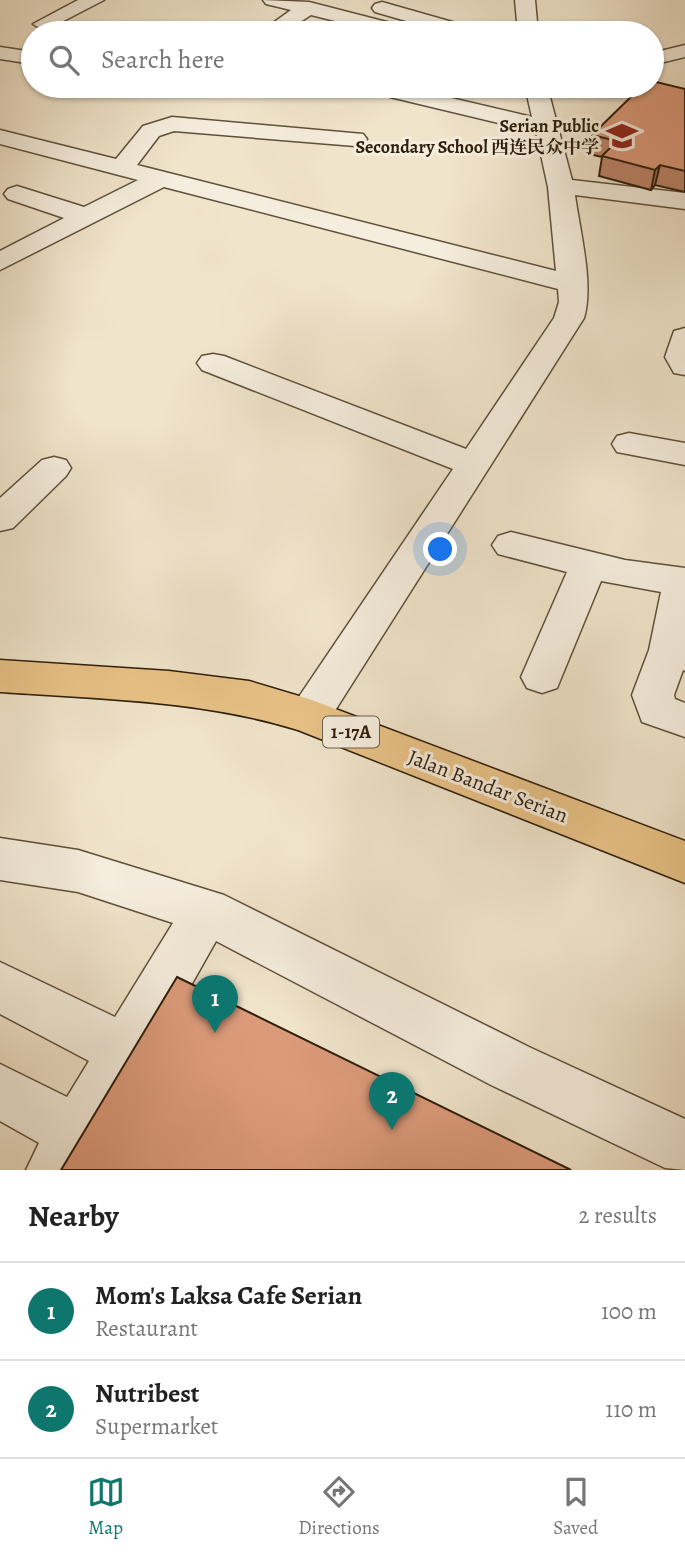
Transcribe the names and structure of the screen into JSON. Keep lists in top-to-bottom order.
{
  "streets": {
    "main road": ["1-17A", "Jalan Bandar Serian"]
  },
  "places": {
    "school or university": ["Serian Public Secondary School 西连民众中学"]
  },
  "page": {
    "search": "Search here",
    "pins": ["1", "2"],
    "heading": ["Nearby", "2 results"],
    "list": [
      {
        "mark": "1",
        "name": "Mom's Laksa Cafe Serian",
        "note": "Restaurant",
        "value": "100 m"
      },
      {
        "mark": "2",
        "name": "Nutribest",
        "note": "Supermarket",
        "value": "110 m"
      }
    ],
    "nav": ["Map", "Directions", "Saved"]
  }
}
